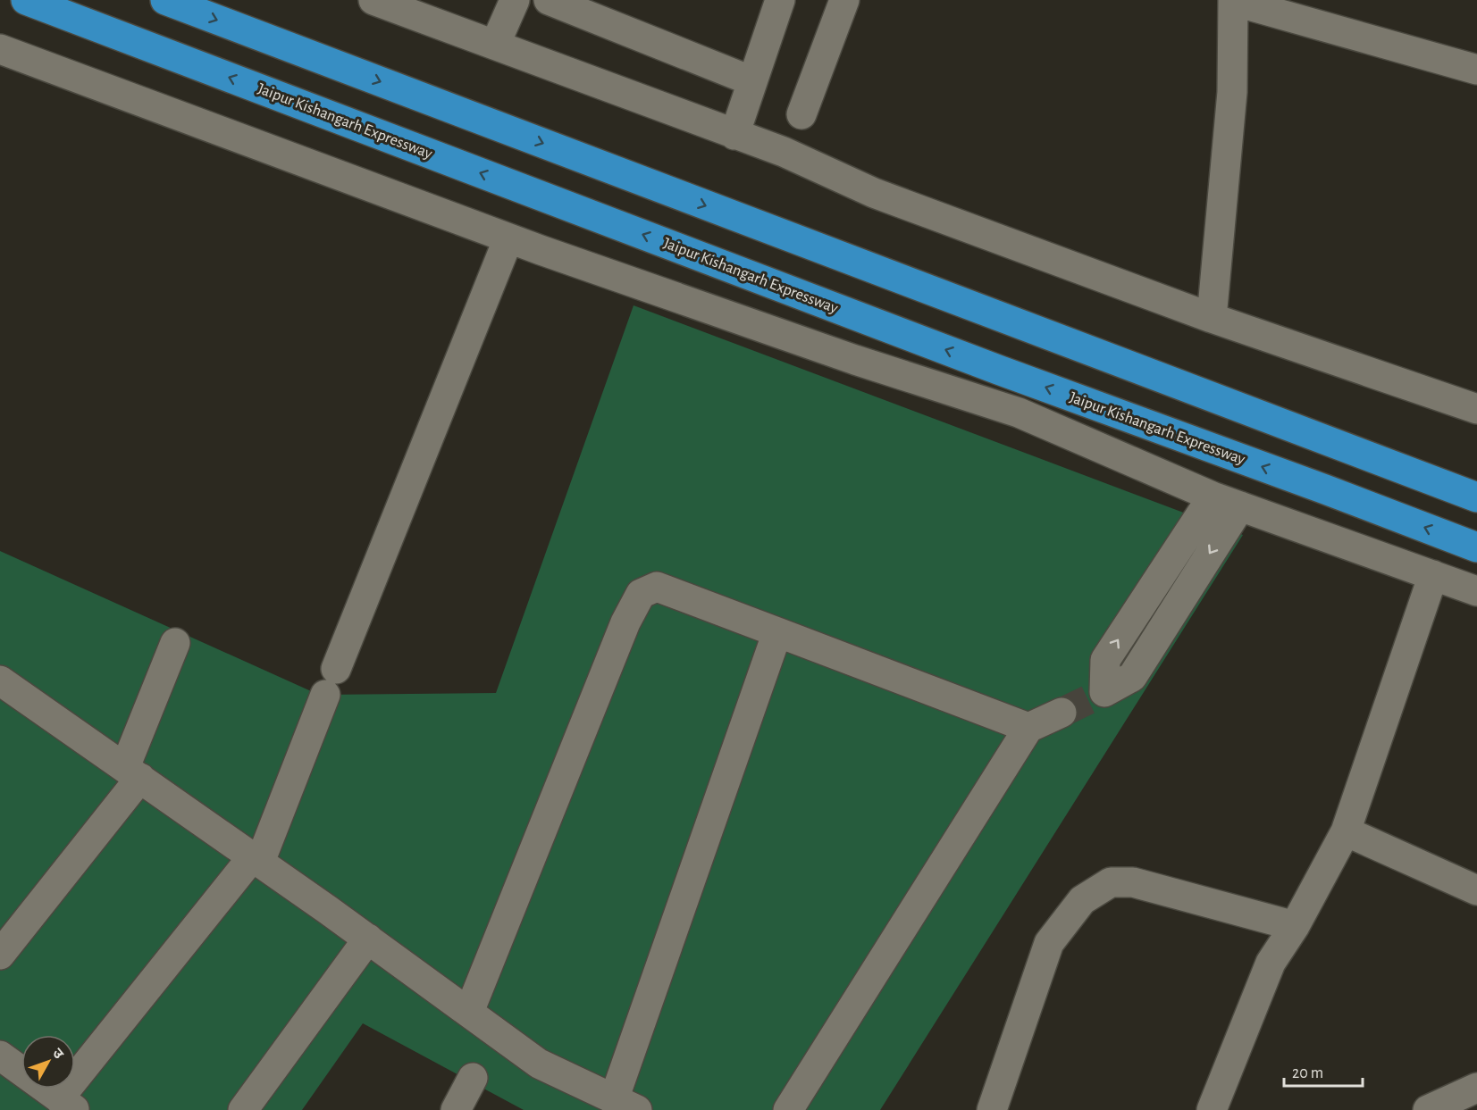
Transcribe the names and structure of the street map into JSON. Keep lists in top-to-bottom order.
{
  "streets": {
    "highway": ["Jaipur Kishangarh Expressway"]
  },
  "scale_bar": "20 m",
  "north": "top right"
}
